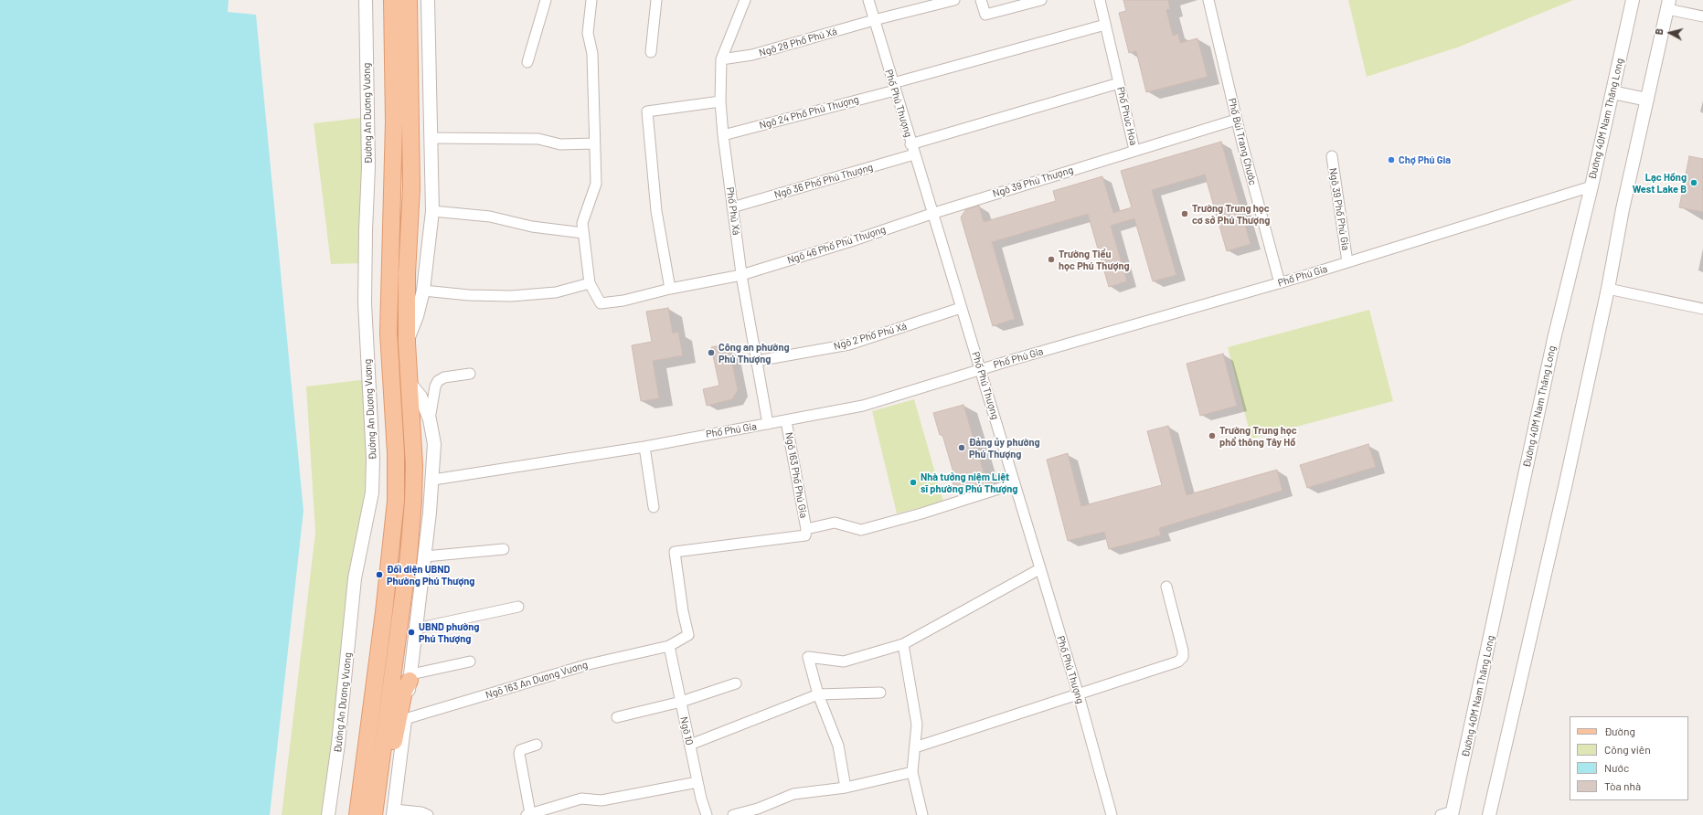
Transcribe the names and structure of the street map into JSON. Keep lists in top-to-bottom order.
{
  "streets": {
    "street": [
      "Ngõ 28 Phố Phú Xá",
      "Phố Phú Thượng",
      "Ngõ 24 Phố Phú Thượng",
      "Đường An Dương Vương",
      "Phố Phúc Hoa",
      "Đường 40M Nam Thăng Long",
      "Phố Bùi Trang Chước",
      "Ngõ 36 Phố Phú Thượng",
      "Ngõ 39 Phú Thượng",
      "Ngõ 39 Phố Phú Gia",
      "Phố Phú Xá",
      "Ngõ 46 Phố Phú Thượng",
      "Phố Phú Gia",
      "Ngõ 2 Phố Phú Xá",
      "Ngõ 163 Phố Phú Gia",
      "Ngõ 163 An Dương Vương",
      "Ngõ 10"
    ]
  },
  "crossings": [
    ["Ngõ 28 Phố Phú Xá", "Phố Phú Thượng"],
    ["Ngõ 28 Phố Phú Xá", "Phố Phú Xá"],
    ["Phố Phú Thượng", "Ngõ 24 Phố Phú Thượng"],
    ["Phố Phú Thượng", "Ngõ 36 Phố Phú Thượng"],
    ["Phố Phú Thượng", "Ngõ 39 Phú Thượng"],
    ["Phố Phú Thượng", "Ngõ 46 Phố Phú Thượng"],
    ["Phố Phú Thượng", "Phố Phú Gia"],
    ["Phố Phú Thượng", "Ngõ 2 Phố Phú Xá"],
    ["Ngõ 24 Phố Phú Thượng", "Phố Phúc Hoa"],
    ["Ngõ 24 Phố Phú Thượng", "Phố Phú Xá"],
    ["Phố Phúc Hoa", "Phố Bùi Trang Chước"],
    ["Phố Phúc Hoa", "Ngõ 39 Phú Thượng"],
    ["Đường 40M Nam Thăng Long", "Phố Phú Gia"],
    ["Phố Bùi Trang Chước", "Phố Phú Gia"],
    ["Ngõ 36 Phố Phú Thượng", "Phố Phú Xá"],
    ["Ngõ 39 Phú Thượng", "Ngõ 46 Phố Phú Thượng"],
    ["Ngõ 39 Phố Phú Gia", "Phố Phú Gia"],
    ["Phố Phú Xá", "Ngõ 46 Phố Phú Thượng"],
    ["Phố Phú Xá", "Phố Phú Gia"],
    ["Phố Phú Xá", "Ngõ 2 Phố Phú Xá"],
    ["Phố Phú Gia", "Ngõ 163 Phố Phú Gia"],
    ["Ngõ 163 Phố Phú Gia", "Ngõ 163 An Dương Vương"],
    ["Ngõ 163 An Dương Vương", "Ngõ 10"]
  ],
  "places": [
    "Chợ Phú Gia",
    "Lạc Hồng West Lake B",
    "Trường Trung học cơ sở Phú Thượng",
    "Trường Tiểu học Phú Thượng",
    "Công an phường Phú Thượng",
    "Trường Trung học phổ thông Tây Hồ",
    "Đảng ủy phường Phú Thượng",
    "Nhà tưởng niệm Liệt sĩ phường Phú Thượng",
    "Đối diện UBND Phường Phú Thượng",
    "UBND phường Phú Thượng"
  ],
  "legend": [
    "Đường",
    "Công viên",
    "Nước",
    "Tòa nhà"
  ],
  "north": "left"
}
